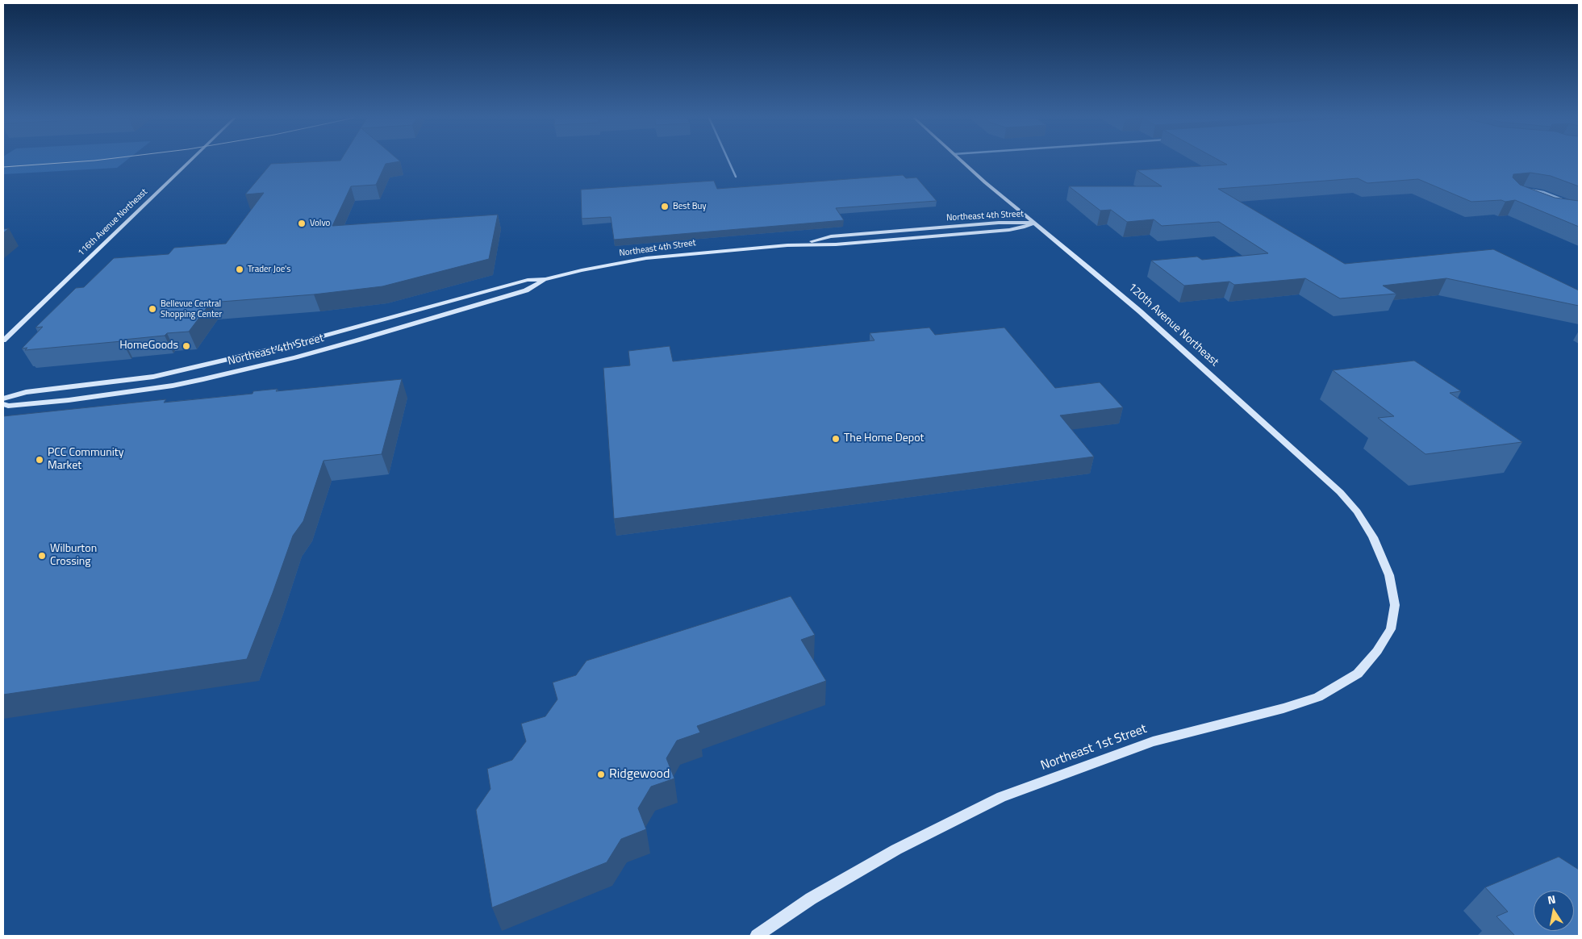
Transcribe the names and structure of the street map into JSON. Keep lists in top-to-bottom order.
{
  "streets": {
    "main road": [
      "Northeast 4th Street",
      "116th Avenue Northeast",
      "120th Avenue Northeast",
      "Northeast 1st Street"
    ]
  },
  "crossings": [
    ["Northeast 4th Street", "120th Avenue Northeast"],
    ["120th Avenue Northeast", "Northeast 1st Street"]
  ],
  "places": [
    "Best Buy",
    "Volvo",
    "Trader Joe's",
    "Bellevue Central Shopping Center",
    "HomeGoods",
    "The Home Depot",
    "PCC Community Market",
    "Wilburton Crossing",
    "Ridgewood"
  ],
  "north": "top"
}
